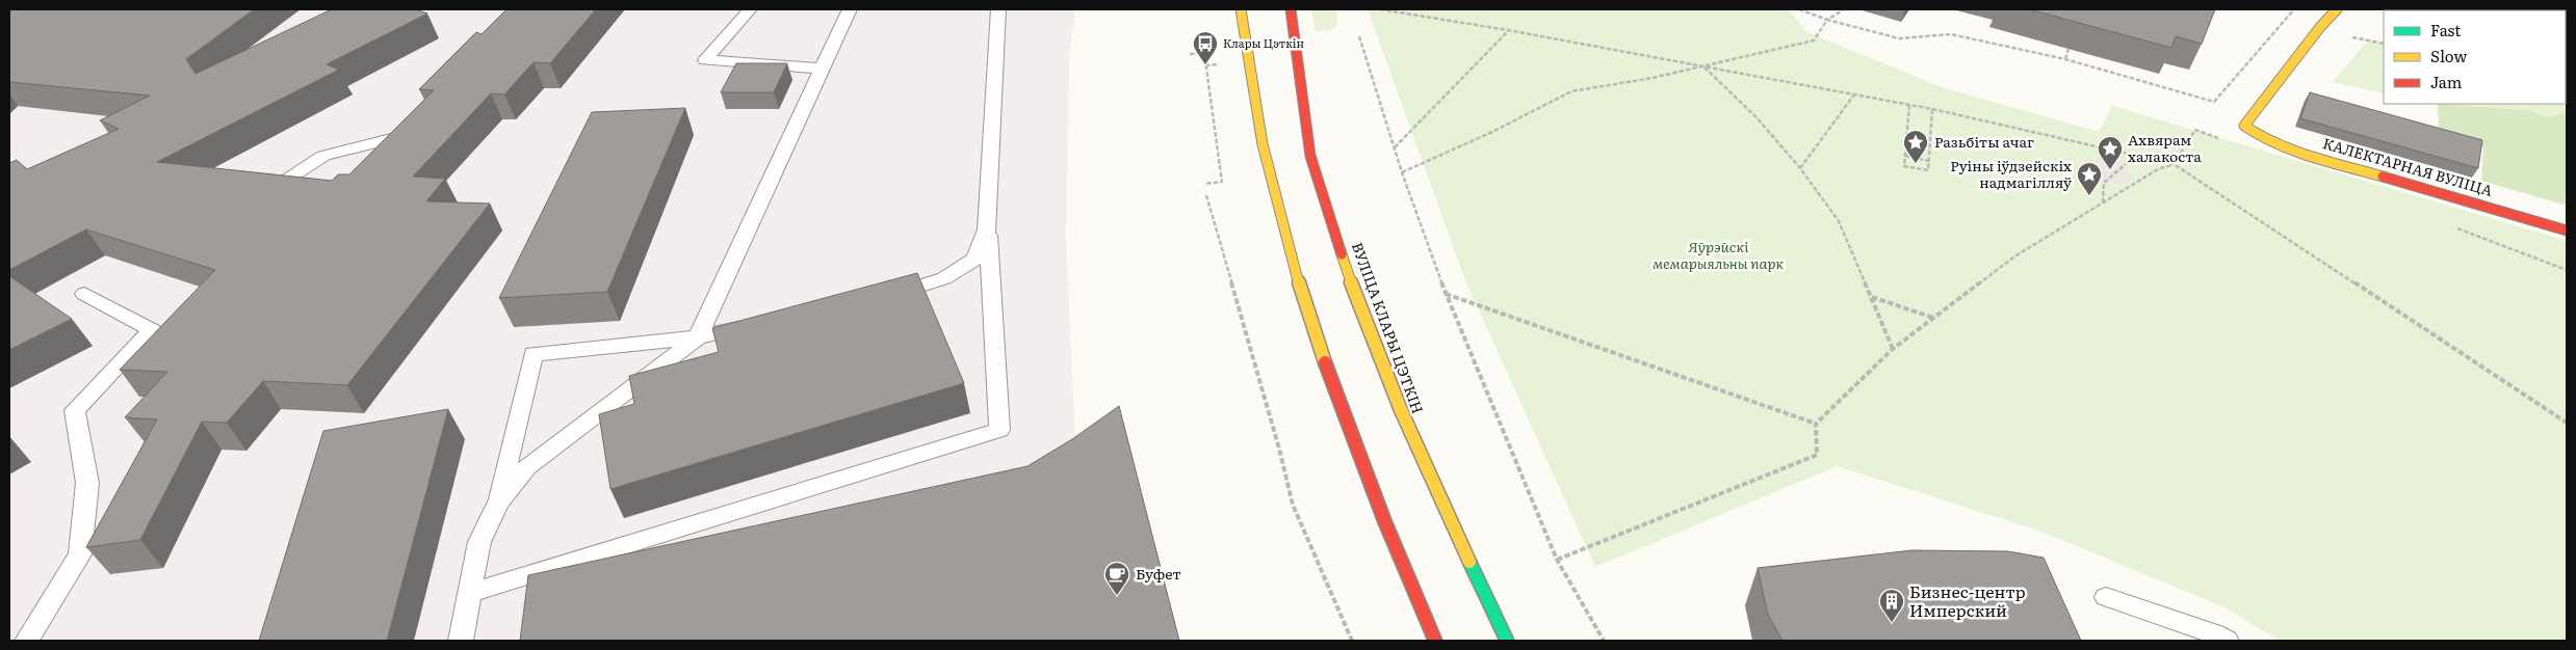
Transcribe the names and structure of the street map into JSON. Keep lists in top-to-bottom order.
{
  "streets": {
    "main road": ["КАЛЕКТАРНАЯ ВУЛІЦА", "ВУЛІЦА КЛАРЫ ЦЭТКІН"]
  },
  "parks": ["Яўрэйскі мемарыяльны парк"],
  "places": {
    "bus stop": ["Клары Цэткін"],
    "place": ["Разьбіты ачаг", "Ахвярам халакоста", "Руіны іўдзейскіх надмагілляў"],
    "cafe": ["Буфет"],
    "building": ["Бизнес-центр Имперский"]
  },
  "legend": ["Fast", "Slow", "Jam"]
}
